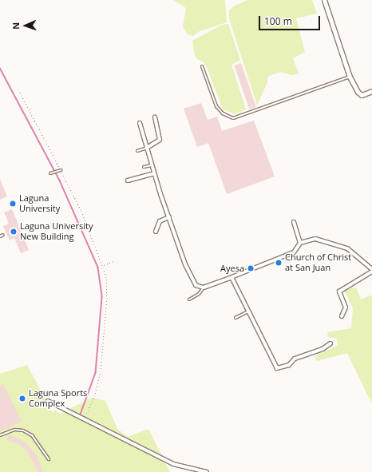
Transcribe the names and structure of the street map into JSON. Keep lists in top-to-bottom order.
{
  "places": [
    "Laguna University",
    "Laguna University New Building",
    "Church of Christ at San Juan",
    "Ayesa",
    "Laguna Sports Complex"
  ],
  "scale_bar": "100 m",
  "north": "left"
}
